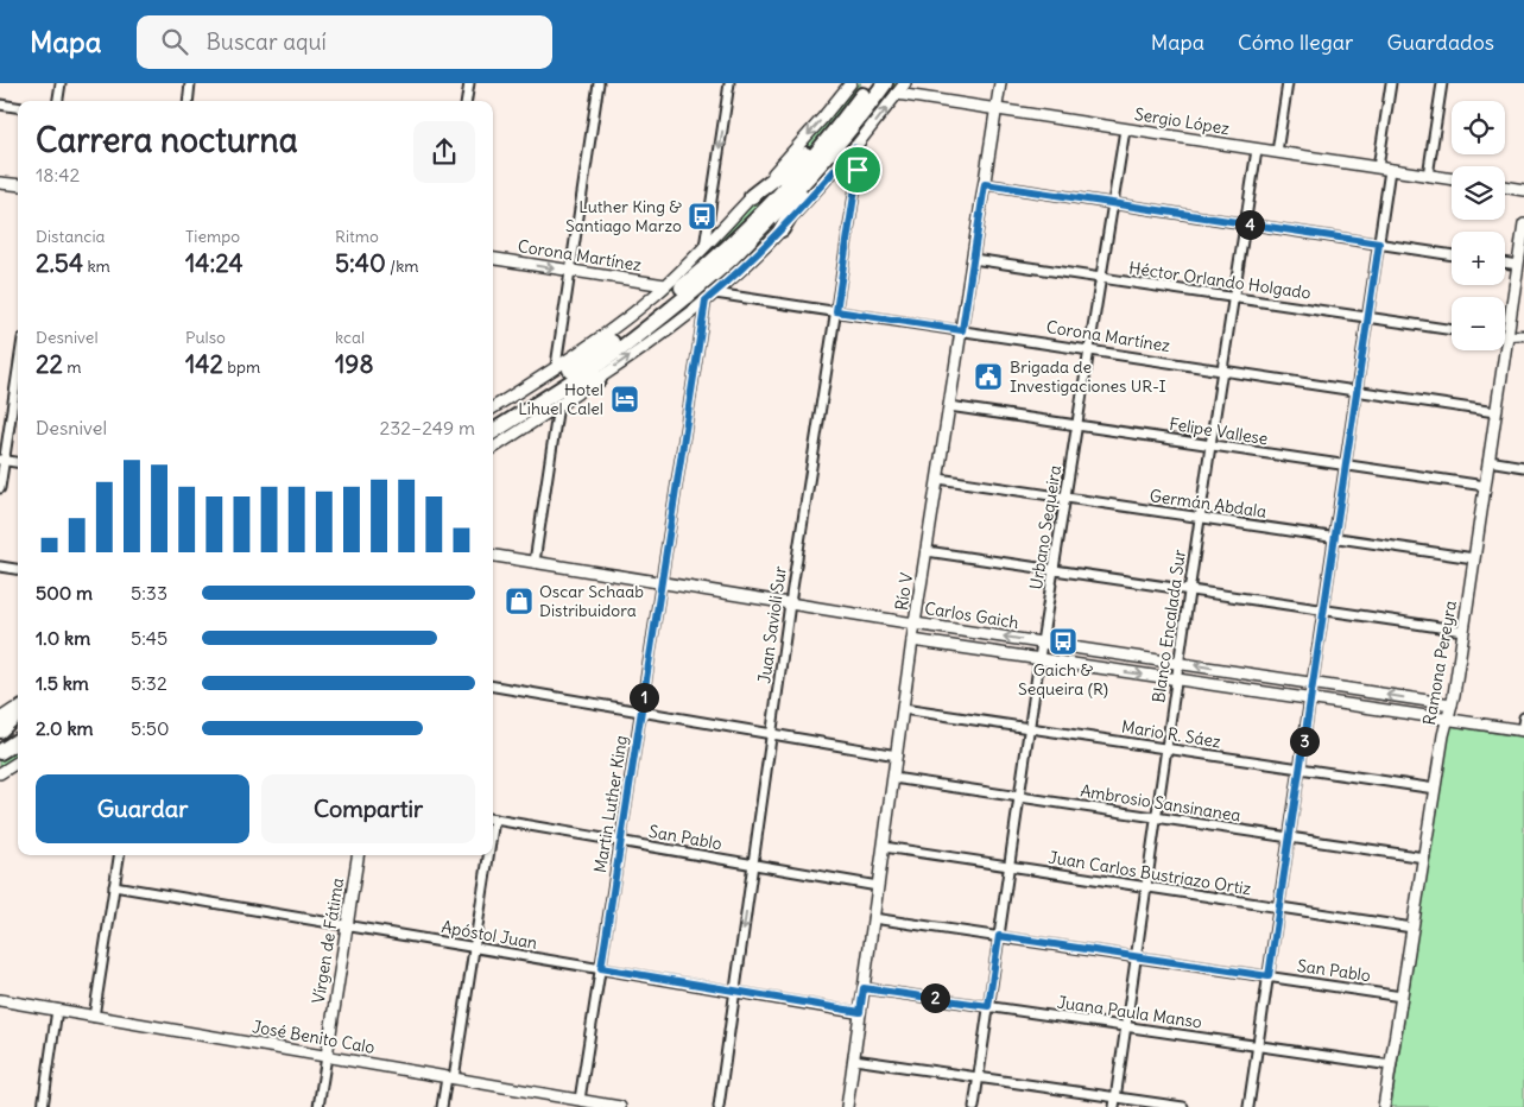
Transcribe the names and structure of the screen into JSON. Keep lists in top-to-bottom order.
{
  "streets": {
    "street": [
      "Sergio López",
      "Corona Martínez",
      "Héctor Orlando Holgado",
      "Felipe Vallese",
      "Germán Abdala",
      "Urbano Sequeira",
      "Río V",
      "Carlos Gaich",
      "Juan Savioli Sur",
      "Blanco Encalada Sur",
      "Ramona Pereyra",
      "Mario R. Sáez",
      "Ambrosio Sansinanea",
      "Martin Luther King",
      "San Pablo",
      "Juan Carlos Bustriazo Ortiz",
      "Apóstol Juan",
      "Vírgen de Fátima",
      "Juana Paula Manso",
      "José Benito Calo"
    ]
  },
  "crossings": [
    ["Sergio López", "Urbano Sequeira"],
    ["Sergio López", "Río V"],
    ["Sergio López", "Blanco Encalada Sur"],
    ["Corona Martínez", "Urbano Sequeira"],
    ["Corona Martínez", "Río V"],
    ["Corona Martínez", "Juan Savioli Sur"],
    ["Corona Martínez", "Blanco Encalada Sur"],
    ["Corona Martínez", "Ramona Pereyra"],
    ["Héctor Orlando Holgado", "Urbano Sequeira"],
    ["Héctor Orlando Holgado", "Río V"],
    ["Héctor Orlando Holgado", "Blanco Encalada Sur"],
    ["Felipe Vallese", "Urbano Sequeira"],
    ["Felipe Vallese", "Río V"],
    ["Felipe Vallese", "Blanco Encalada Sur"],
    ["Felipe Vallese", "Ramona Pereyra"],
    ["Germán Abdala", "Urbano Sequeira"],
    ["Germán Abdala", "Río V"],
    ["Germán Abdala", "Blanco Encalada Sur"],
    ["Germán Abdala", "Ramona Pereyra"],
    ["Urbano Sequeira", "Carlos Gaich"],
    ["Urbano Sequeira", "Mario R. Sáez"],
    ["Urbano Sequeira", "Ambrosio Sansinanea"],
    ["Urbano Sequeira", "San Pablo"],
    ["Urbano Sequeira", "Juan Carlos Bustriazo Ortiz"],
    ["Urbano Sequeira", "Juana Paula Manso"],
    ["Río V", "Carlos Gaich"],
    ["Río V", "Mario R. Sáez"],
    ["Río V", "Ambrosio Sansinanea"],
    ["Río V", "San Pablo"],
    ["Río V", "Juan Carlos Bustriazo Ortiz"],
    ["Río V", "Apóstol Juan"],
    ["Río V", "Juana Paula Manso"],
    ["Carlos Gaich", "Juan Savioli Sur"],
    ["Carlos Gaich", "Blanco Encalada Sur"],
    ["Carlos Gaich", "Ramona Pereyra"],
    ["Carlos Gaich", "Martin Luther King"],
    ["Juan Savioli Sur", "San Pablo"],
    ["Juan Savioli Sur", "Apóstol Juan"],
    ["Blanco Encalada Sur", "Mario R. Sáez"],
    ["Blanco Encalada Sur", "Ambrosio Sansinanea"],
    ["Blanco Encalada Sur", "San Pablo"],
    ["Blanco Encalada Sur", "Juan Carlos Bustriazo Ortiz"],
    ["Blanco Encalada Sur", "Juana Paula Manso"],
    ["Ramona Pereyra", "Mario R. Sáez"],
    ["Ramona Pereyra", "Ambrosio Sansinanea"],
    ["Ramona Pereyra", "San Pablo"],
    ["Ramona Pereyra", "Juan Carlos Bustriazo Ortiz"],
    ["Ramona Pereyra", "Juana Paula Manso"],
    ["Martin Luther King", "San Pablo"],
    ["Martin Luther King", "Apóstol Juan"],
    ["Martin Luther King", "José Benito Calo"],
    ["Apóstol Juan", "Vírgen de Fátima"],
    ["Vírgen de Fátima", "José Benito Calo"]
  ],
  "places": {
    "bus stop": ["Luther King & Santiago Marzo", "Gaich & Sequeira (R)"],
    "public building": ["Brigada de Investigaciones UR-I"],
    "hotel": ["Hotel Lihuel Calel"],
    "shop": ["Oscar Schaab Distribuidora"]
  },
  "page": {
    "header": "Mapa",
    "search": "Buscar aquí",
    "nav": ["Mapa", "Cómo llegar", "Guardados"],
    "map_buttons": ["+", "−"],
    "heading": ["Carrera nocturna", "18:42"],
    "stats": [
      ["Distancia", "2.54 km"],
      ["Tiempo", "14:24"],
      ["Ritmo", "5:40 /km"],
      ["Desnivel", "22 m"],
      ["Pulso", "142 bpm"],
      ["kcal", "198"]
    ],
    "pins": [
      "4",
      "1",
      "3",
      "2"
    ],
    "chart": ["Desnivel", "232–249 m"],
    "list": [
      {
        "name": "500 m",
        "note": "5:33"
      },
      {
        "name": "1.0 km",
        "note": "5:45"
      },
      {
        "name": "1.5 km",
        "note": "5:32"
      },
      {
        "name": "2.0 km",
        "note": "5:50"
      }
    ],
    "buttons": ["Guardar", "Compartir"]
  }
}
